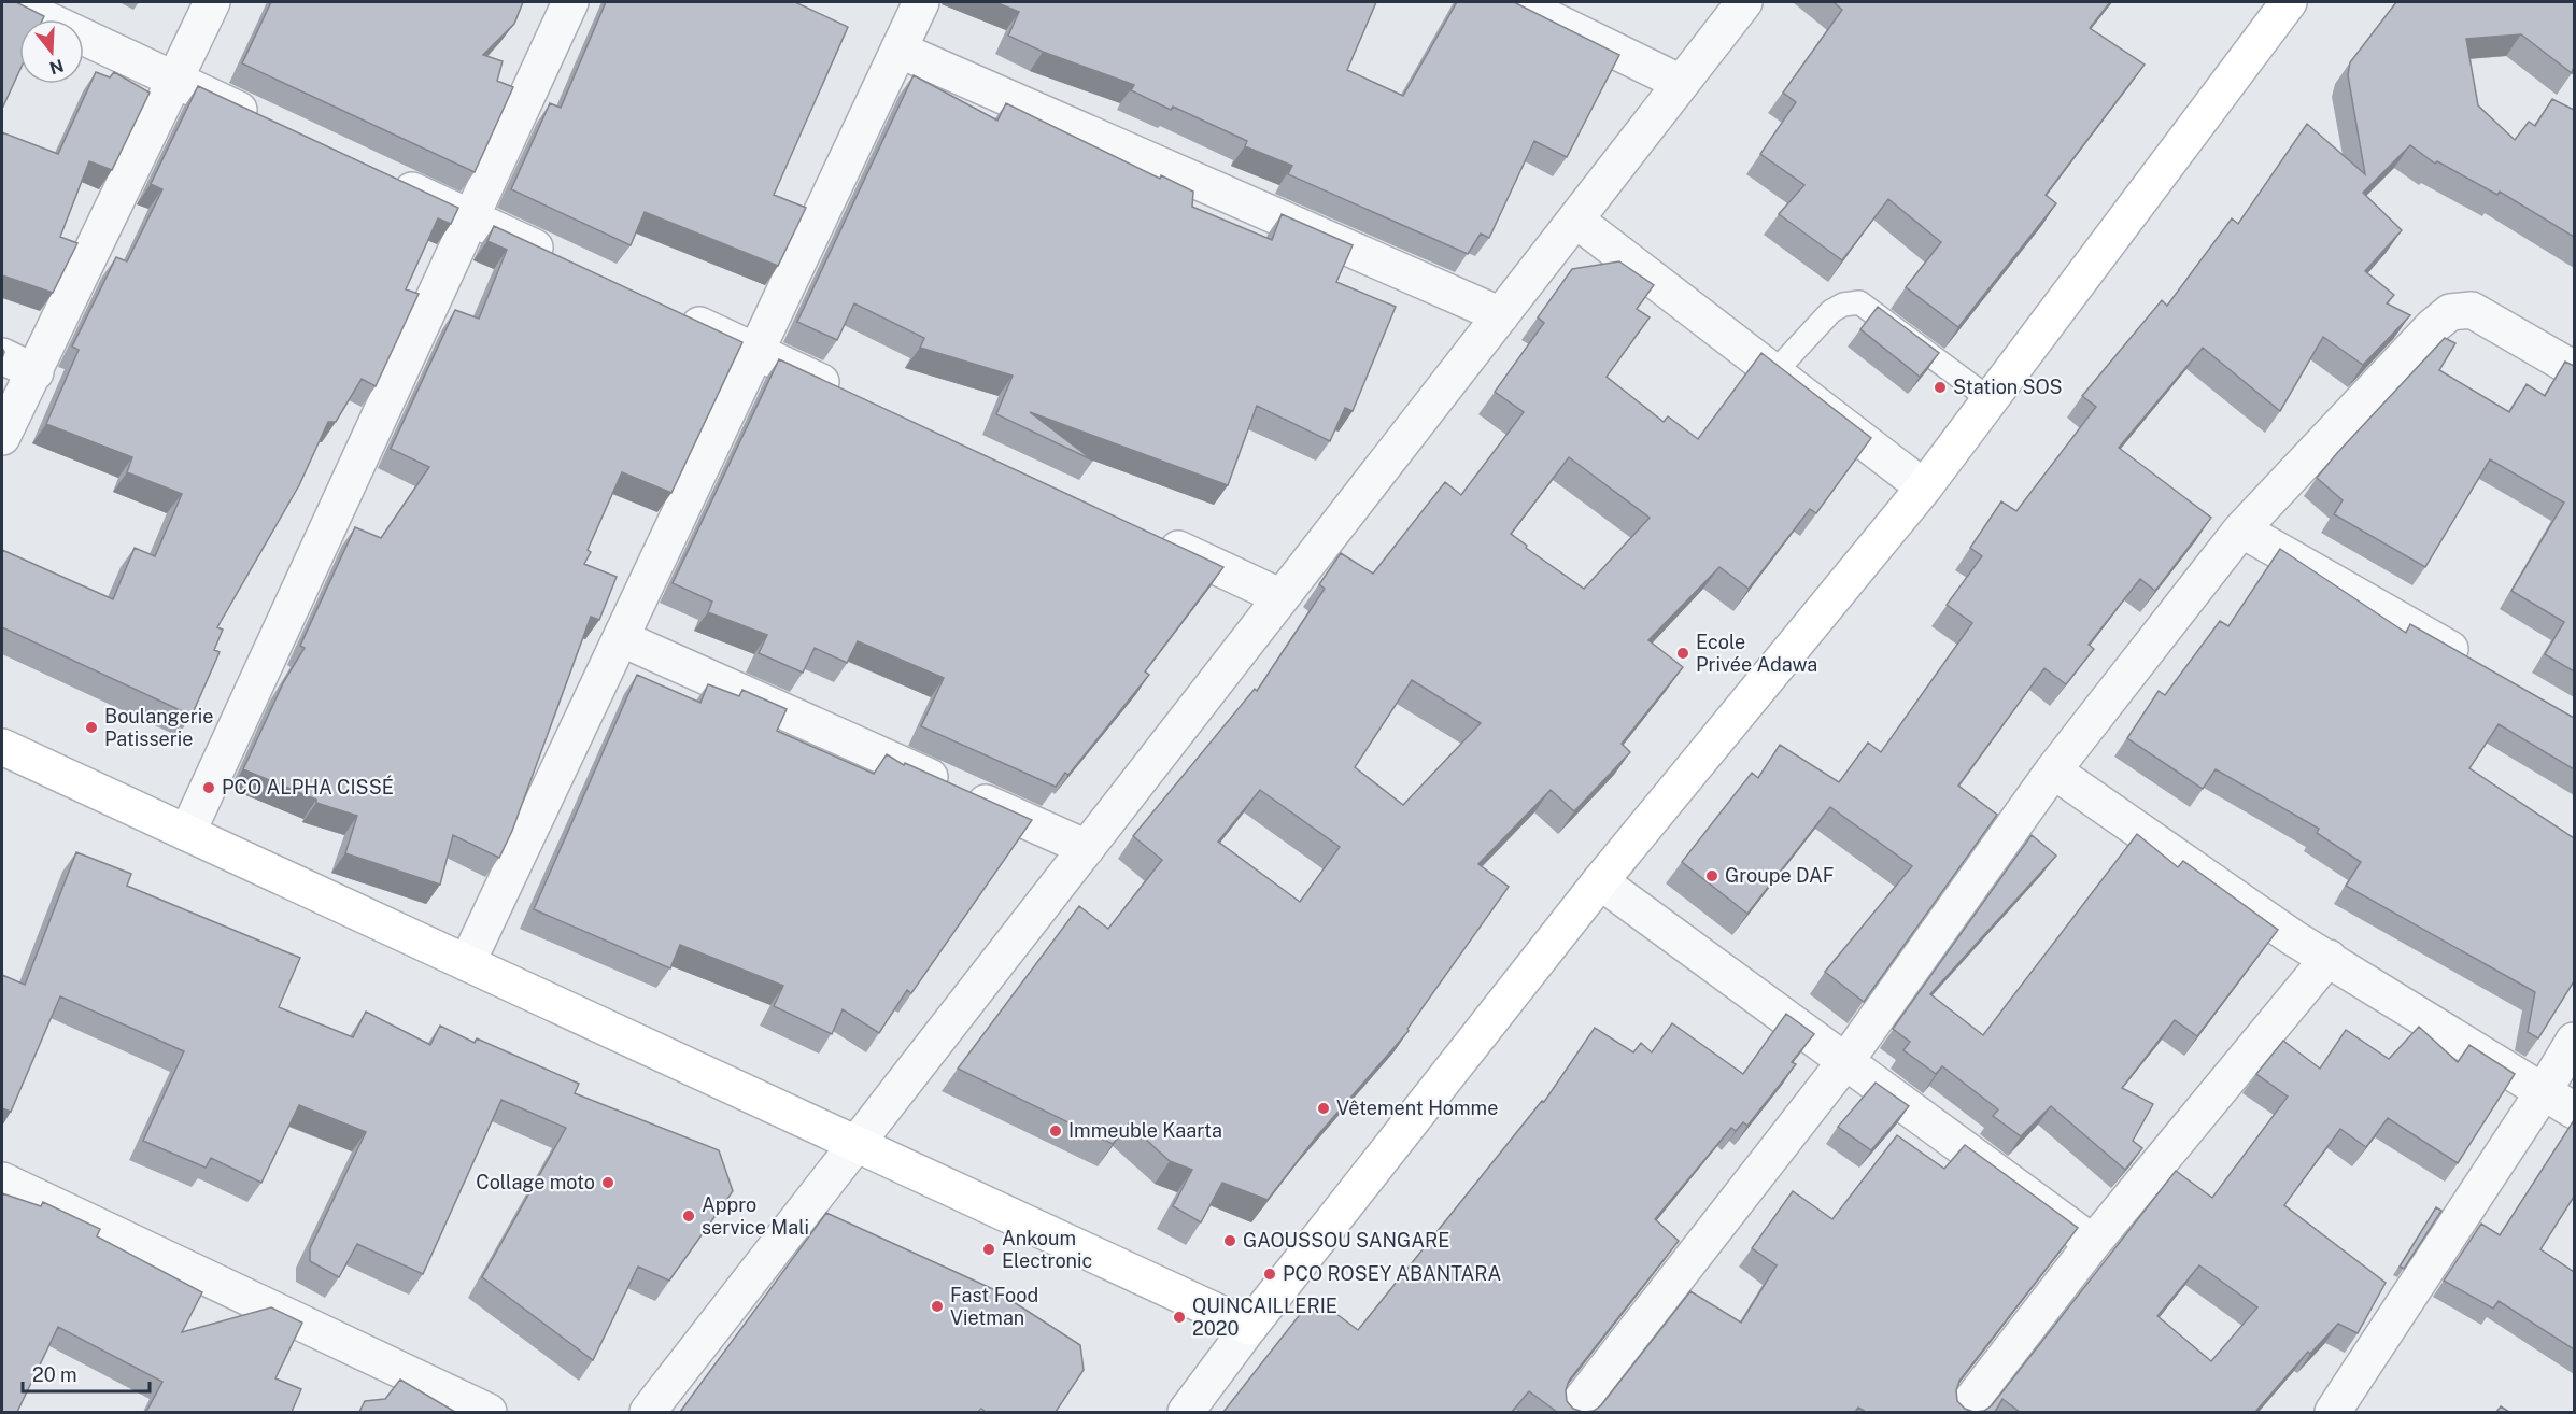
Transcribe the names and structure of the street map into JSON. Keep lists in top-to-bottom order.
{
  "places": [
    "Station SOS",
    "Ecole Privée Adawa",
    "Boulangerie Patisserie",
    "PCO ALPHA CISSÉ",
    "Groupe DAF",
    "Vêtement Homme",
    "Immeuble Kaarta",
    "Collage moto",
    "Appro service Mali",
    "GAOUSSOU SANGARE",
    "Ankoum Electronic",
    "PCO ROSEY ABANTARA",
    "Fast Food Vietman",
    "QUINCAILLERIE 2020"
  ],
  "scale_bar": "20 m",
  "north": "bottom"
}
